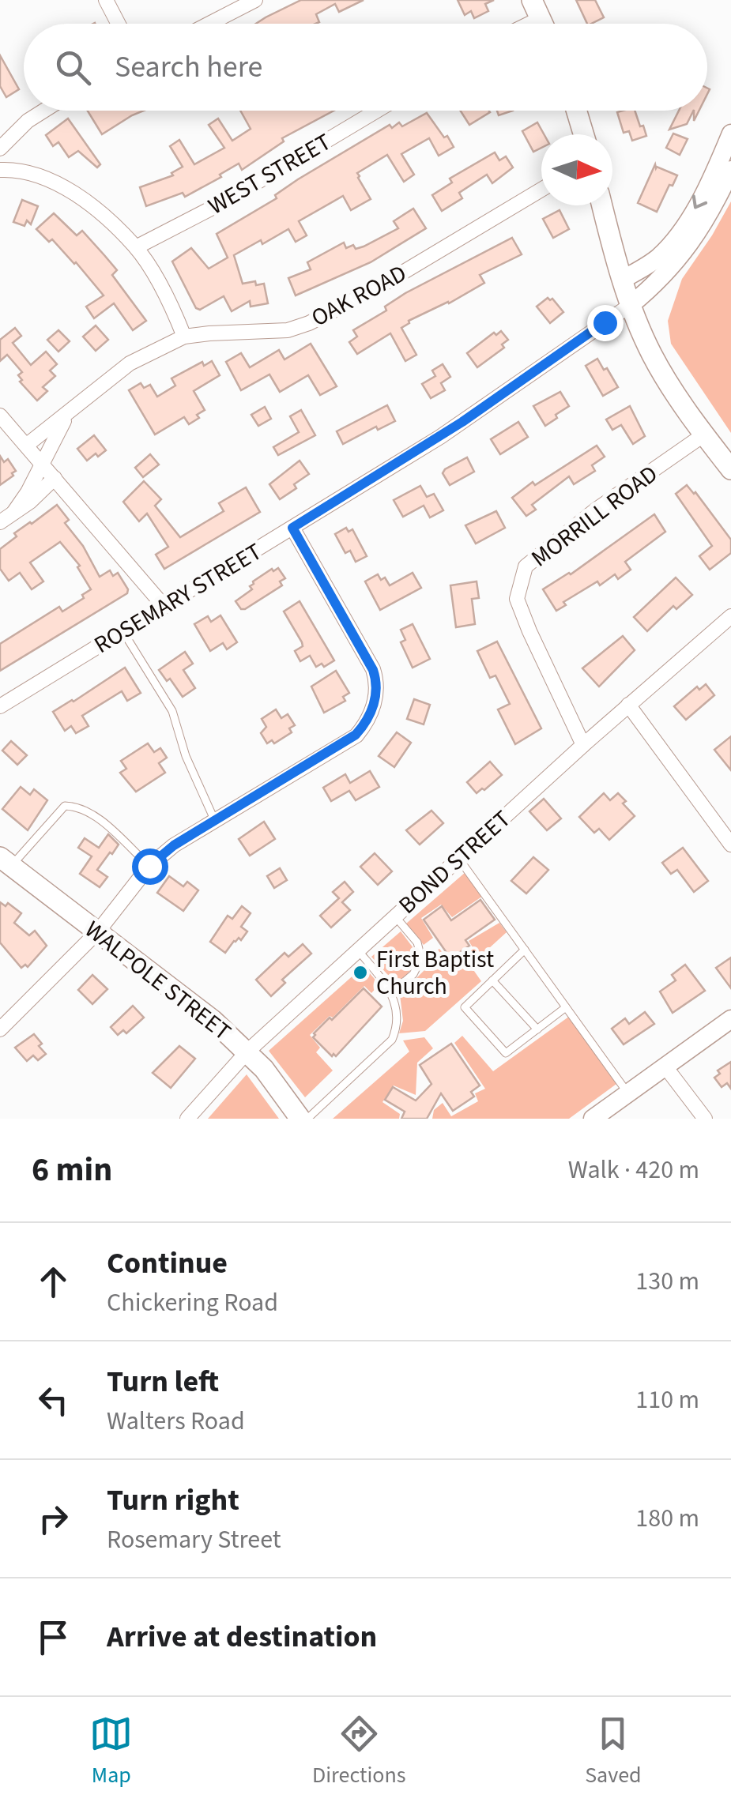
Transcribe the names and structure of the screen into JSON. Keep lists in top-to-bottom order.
{
  "streets": {
    "main road": ["WALPOLE STREET"],
    "street": [
      "WEST STREET",
      "OAK ROAD",
      "MORRILL ROAD",
      "ROSEMARY STREET",
      "BOND STREET"
    ]
  },
  "crossings": [
    ["MORRILL ROAD", "BOND STREET"],
    ["BOND STREET", "WALPOLE STREET"]
  ],
  "places": ["First Baptist Church"],
  "north": "right",
  "page": {
    "search": "Search here",
    "heading": ["6 min", "Walk · 420 m"],
    "list": [
      ["Continue", "Chickering Road", "130 m"],
      ["Turn left", "Walters Road", "110 m"],
      ["Turn right", "Rosemary Street", "180 m"],
      "Arrive at destination"
    ],
    "nav": ["Map", "Directions", "Saved"]
  }
}
